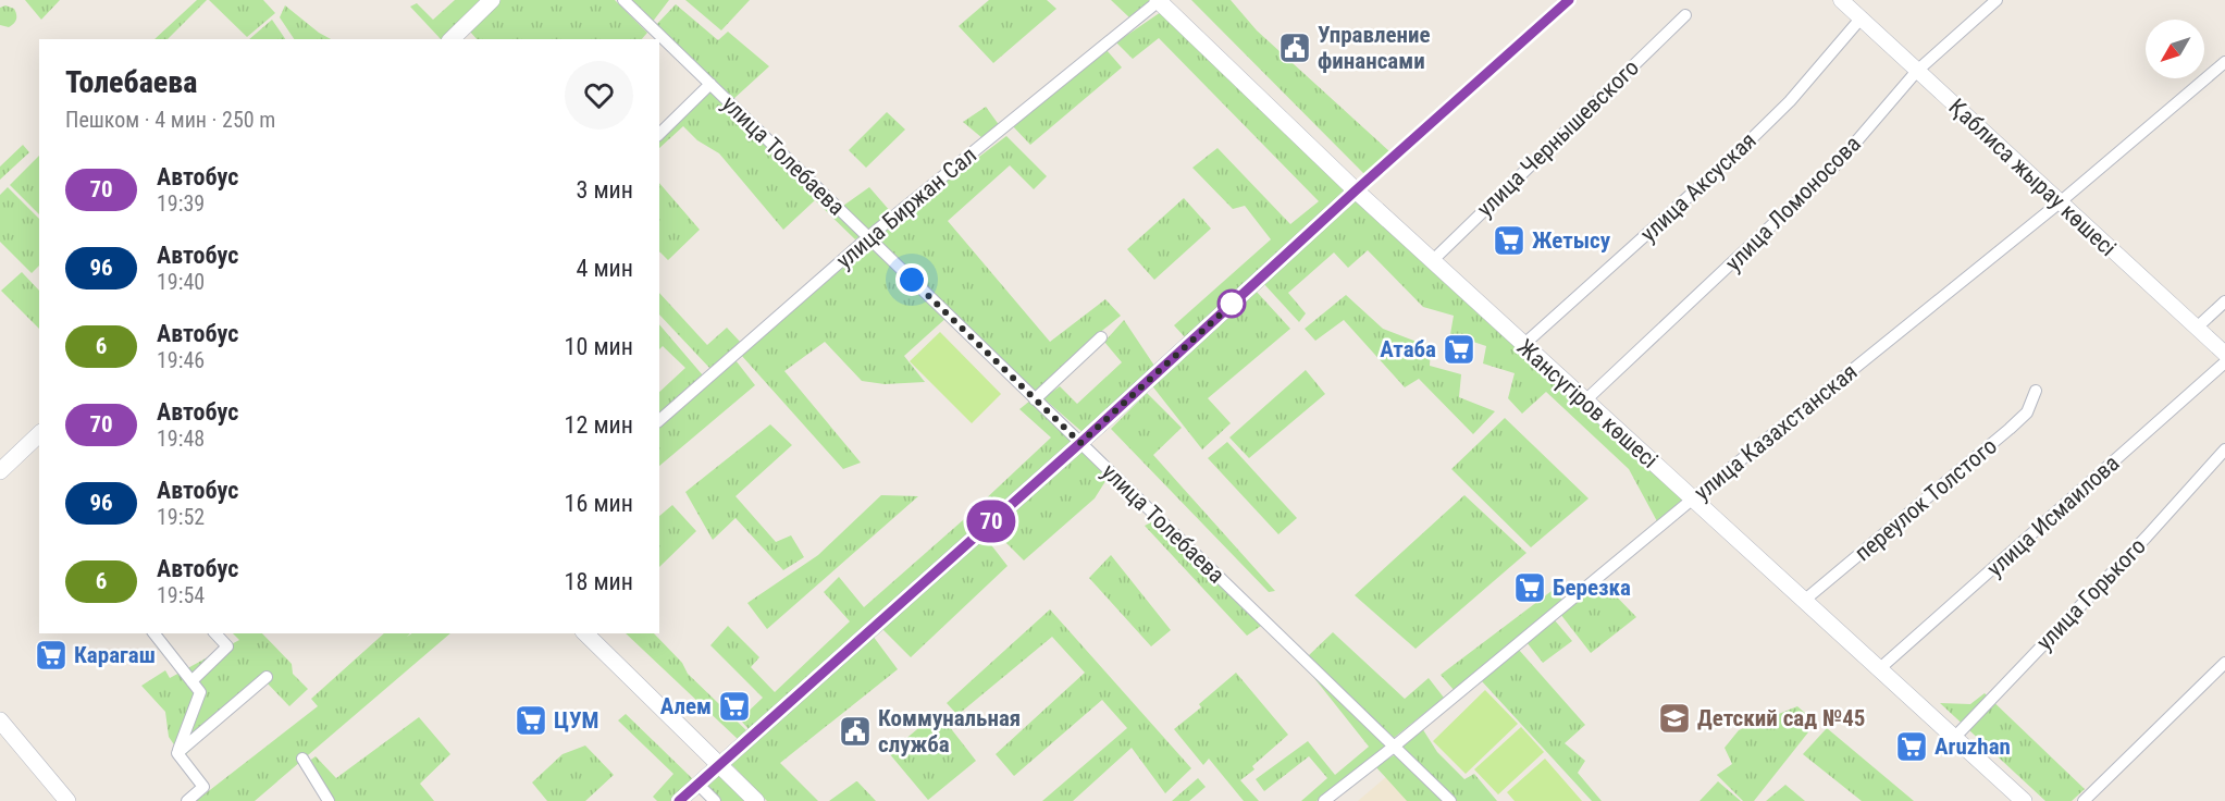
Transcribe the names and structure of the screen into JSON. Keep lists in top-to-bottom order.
{
  "streets": {
    "main road": ["Жансүгіров көшесі"],
    "street": [
      "улица Чернышевского",
      "улица Толебаева",
      "Қаблиса жырау көшесі",
      "улица Аксуская",
      "улица Ломоносова",
      "улица Биржан Сал",
      "улица Казахстанская",
      "переулок Толстого",
      "улица Исмаилова",
      "улица Горького"
    ]
  },
  "crossings": [
    ["улица Чернышевского", "Жансүгіров көшесі"],
    ["улица Толебаева", "улица Биржан Сал"],
    ["улица Толебаева", "улица Казахстанская"],
    ["Қаблиса жырау көшесі", "улица Аксуская"],
    ["Қаблиса жырау көшесі", "улица Ломоносова"],
    ["Қаблиса жырау көшесі", "улица Казахстанская"],
    ["улица Аксуская", "Жансүгіров көшесі"],
    ["улица Ломоносова", "Жансүгіров көшесі"],
    ["улица Биржан Сал", "Жансүгіров көшесі"],
    ["Жансүгіров көшесі", "улица Казахстанская"],
    ["Жансүгіров көшесі", "переулок Толстого"],
    ["Жансүгіров көшесі", "улица Исмаилова"],
    ["Жансүгіров көшесі", "улица Горького"]
  ],
  "places": {
    "public building": ["Управление финансами", "Коммунальная служба"],
    "supermarket": [
      "Жетысу",
      "Атаба",
      "Березка",
      "Карагаш",
      "Алем",
      "ЦУМ",
      "Aruzhan"
    ],
    "school or university": ["Детский сад №45"]
  },
  "lines": ["bus line 70"],
  "north": "bottom left",
  "page": {
    "on_map": "70",
    "heading": ["Толебаева", "Пешком · 4 мин · 250 m"],
    "list": [
      {
        "mark": "70",
        "name": "Автобус",
        "note": "19:39",
        "value": "3 мин"
      },
      {
        "mark": "96",
        "name": "Автобус",
        "note": "19:40",
        "value": "4 мин"
      },
      {
        "mark": "6",
        "name": "Автобус",
        "note": "19:46",
        "value": "10 мин"
      },
      {
        "mark": "70",
        "name": "Автобус",
        "note": "19:48",
        "value": "12 мин"
      },
      {
        "mark": "96",
        "name": "Автобус",
        "note": "19:52",
        "value": "16 мин"
      },
      {
        "mark": "6",
        "name": "Автобус",
        "note": "19:54",
        "value": "18 мин"
      }
    ]
  }
}
